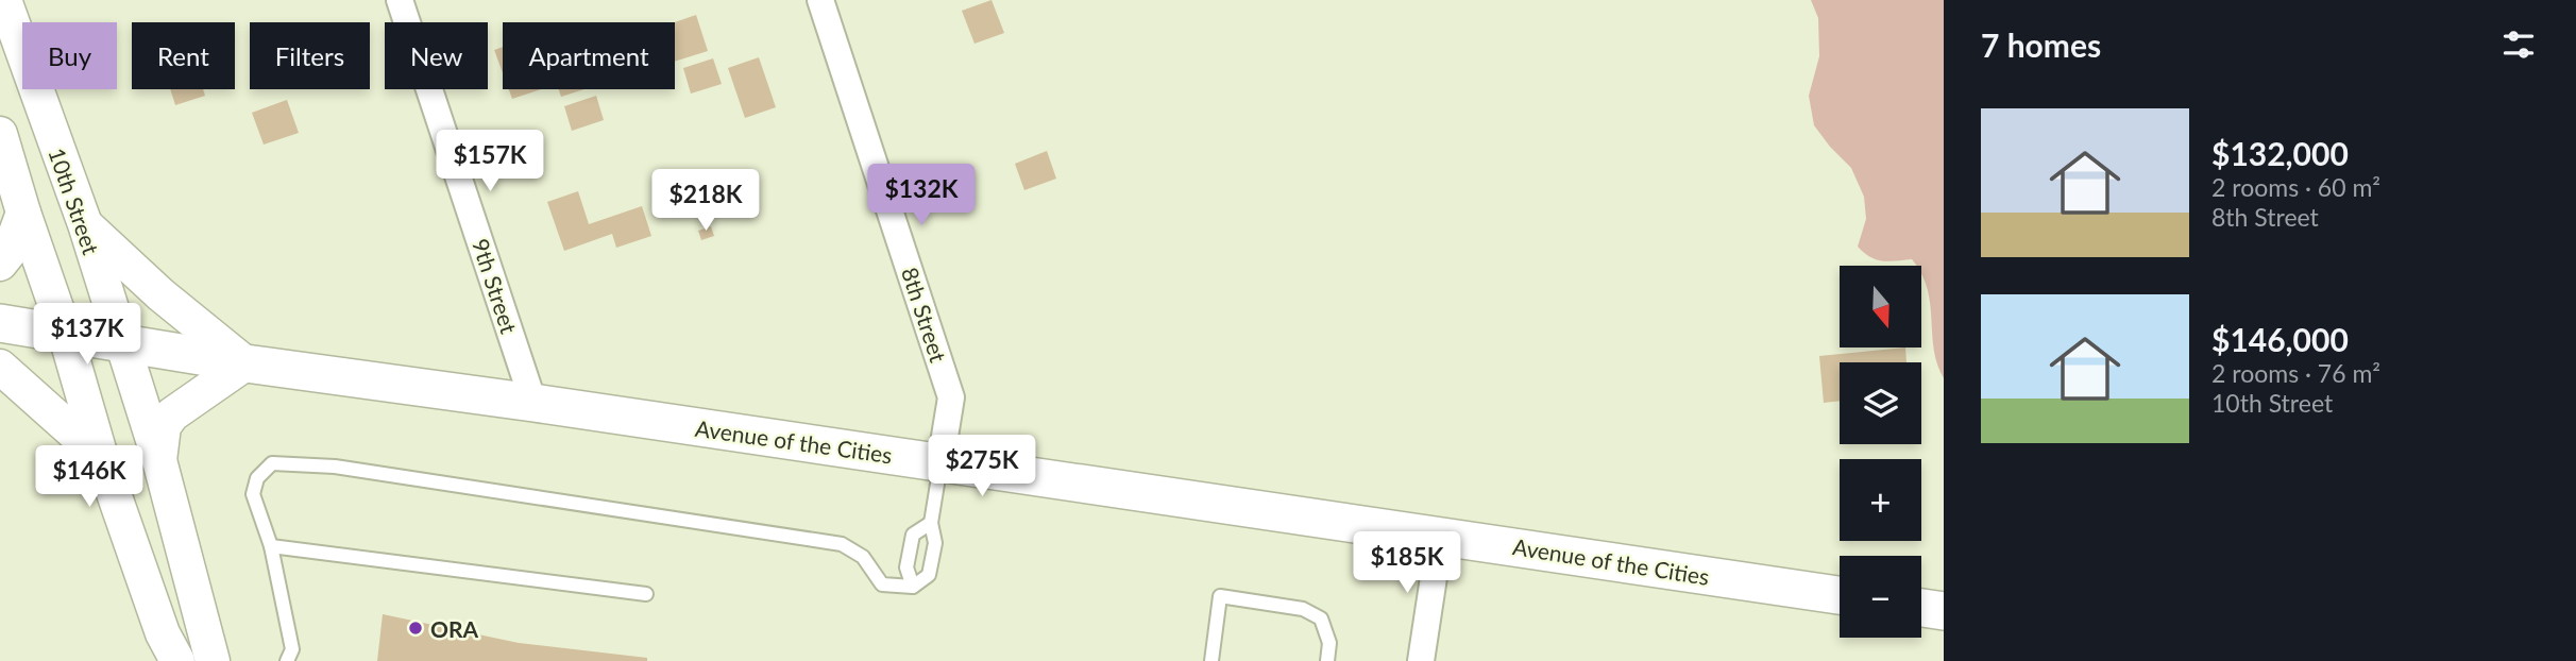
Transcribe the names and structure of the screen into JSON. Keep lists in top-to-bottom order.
{
  "streets": {
    "main road": ["Avenue of the Cities"],
    "street": ["10th Street", "9th Street", "8th Street"]
  },
  "crossings": [
    ["10th Street", "Avenue of the Cities"],
    ["9th Street", "Avenue of the Cities"],
    ["8th Street", "Avenue of the Cities"]
  ],
  "places": ["ORA"],
  "north": "bottom",
  "page": {
    "heading": "7 homes",
    "chip": [
      "Buy",
      "Rent",
      "Filters",
      "New",
      "Apartment"
    ],
    "list": [
      {
        "name": "$132,000",
        "note": "2 rooms · 60 m² · 8th Street"
      },
      {
        "name": "$146,000",
        "note": "2 rooms · 76 m² · 10th Street"
      }
    ],
    "price": [
      "$157K",
      "$132K",
      "$218K",
      "$137K",
      "$275K",
      "$146K",
      "$185K"
    ],
    "map_buttons": ["+", "−"]
  }
}
